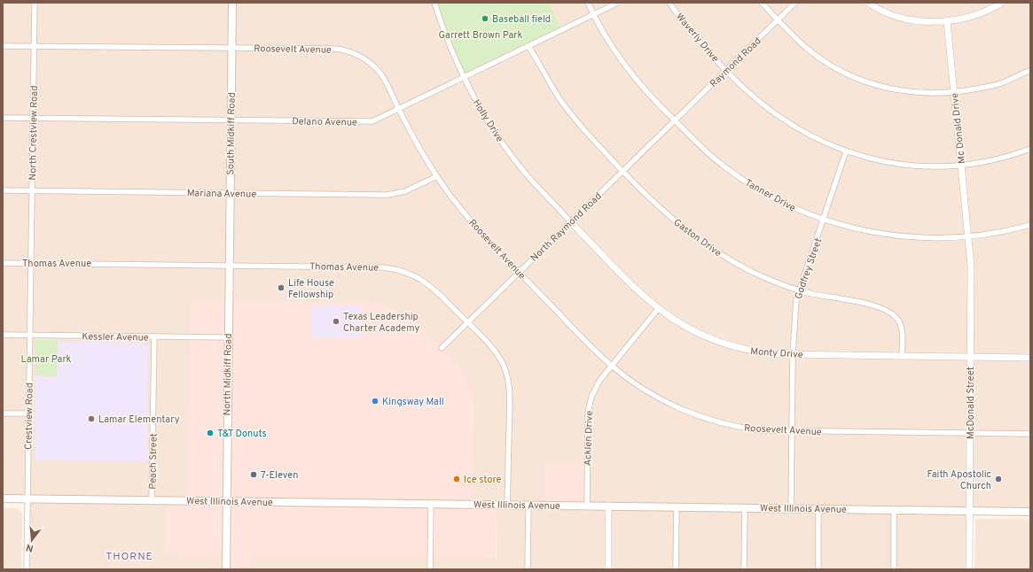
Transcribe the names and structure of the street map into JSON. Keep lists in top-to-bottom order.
{
  "streets": {
    "main road": ["South Midkiff Road", "North Midkiff Road", "West Illinois Avenue"],
    "street": [
      "Waverly Drive",
      "Roosevelt Avenue",
      "Raymond Road",
      "Holly Drive",
      "Delano Avenue",
      "Mc Donald Drive",
      "North Crestview Road",
      "Mariana Avenue",
      "Tanner Drive",
      "North Raymond Road",
      "Gaston Drive",
      "Thomas Avenue",
      "Godfrey Street",
      "Kessler Avenue",
      "Monty Drive",
      "McDonald Street",
      "Crestview Road",
      "Acklen Drive",
      "Peach Street"
    ]
  },
  "crossings": [
    ["Waverly Drive", "Raymond Road"],
    ["Waverly Drive", "Mc Donald Drive"],
    ["Roosevelt Avenue", "Delano Avenue"],
    ["Roosevelt Avenue", "North Crestview Road"],
    ["Roosevelt Avenue", "South Midkiff Road"],
    ["Roosevelt Avenue", "Mariana Avenue"],
    ["Roosevelt Avenue", "North Raymond Road"],
    ["Roosevelt Avenue", "Godfrey Street"],
    ["Roosevelt Avenue", "McDonald Street"],
    ["Roosevelt Avenue", "Acklen Drive"],
    ["Raymond Road", "Tanner Drive"],
    ["Raymond Road", "North Raymond Road"],
    ["Holly Drive", "Delano Avenue"],
    ["Holly Drive", "North Raymond Road"],
    ["Holly Drive", "Monty Drive"],
    ["Delano Avenue", "North Crestview Road"],
    ["Delano Avenue", "South Midkiff Road"],
    ["Delano Avenue", "Tanner Drive"],
    ["Delano Avenue", "Gaston Drive"],
    ["Mc Donald Drive", "Tanner Drive"],
    ["Mc Donald Drive", "McDonald Street"],
    ["North Crestview Road", "Mariana Avenue"],
    ["North Crestview Road", "Thomas Avenue"],
    ["North Crestview Road", "Crestview Road"],
    ["South Midkiff Road", "Mariana Avenue"],
    ["South Midkiff Road", "Thomas Avenue"],
    ["South Midkiff Road", "North Midkiff Road"],
    ["Tanner Drive", "North Raymond Road"],
    ["Tanner Drive", "Godfrey Street"],
    ["Tanner Drive", "McDonald Street"],
    ["North Raymond Road", "Gaston Drive"],
    ["North Raymond Road", "Thomas Avenue"],
    ["North Raymond Road", "Monty Drive"],
    ["Gaston Drive", "Godfrey Street"],
    ["Gaston Drive", "Monty Drive"],
    ["Thomas Avenue", "North Midkiff Road"],
    ["Thomas Avenue", "Crestview Road"],
    ["Thomas Avenue", "West Illinois Avenue"],
    ["Godfrey Street", "Monty Drive"],
    ["Godfrey Street", "West Illinois Avenue"],
    ["Kessler Avenue", "North Midkiff Road"],
    ["Kessler Avenue", "Crestview Road"],
    ["Kessler Avenue", "Peach Street"],
    ["Monty Drive", "McDonald Street"],
    ["Monty Drive", "Acklen Drive"],
    ["North Midkiff Road", "West Illinois Avenue"],
    ["McDonald Street", "West Illinois Avenue"],
    ["Crestview Road", "West Illinois Avenue"],
    ["Acklen Drive", "West Illinois Avenue"],
    ["Peach Street", "West Illinois Avenue"]
  ],
  "districts": ["THORNE"],
  "parks": ["Garrett Brown Park", "Lamar Park"],
  "places": [
    "Baseball field",
    "Life House Fellowship",
    "Texas Leadership Charter Academy",
    "Kingsway Mall",
    "Lamar Elementary",
    "T&T Donuts",
    "7-Eleven",
    "Ice store",
    "Faith Apostolic Church"
  ],
  "north": "bottom"
}
